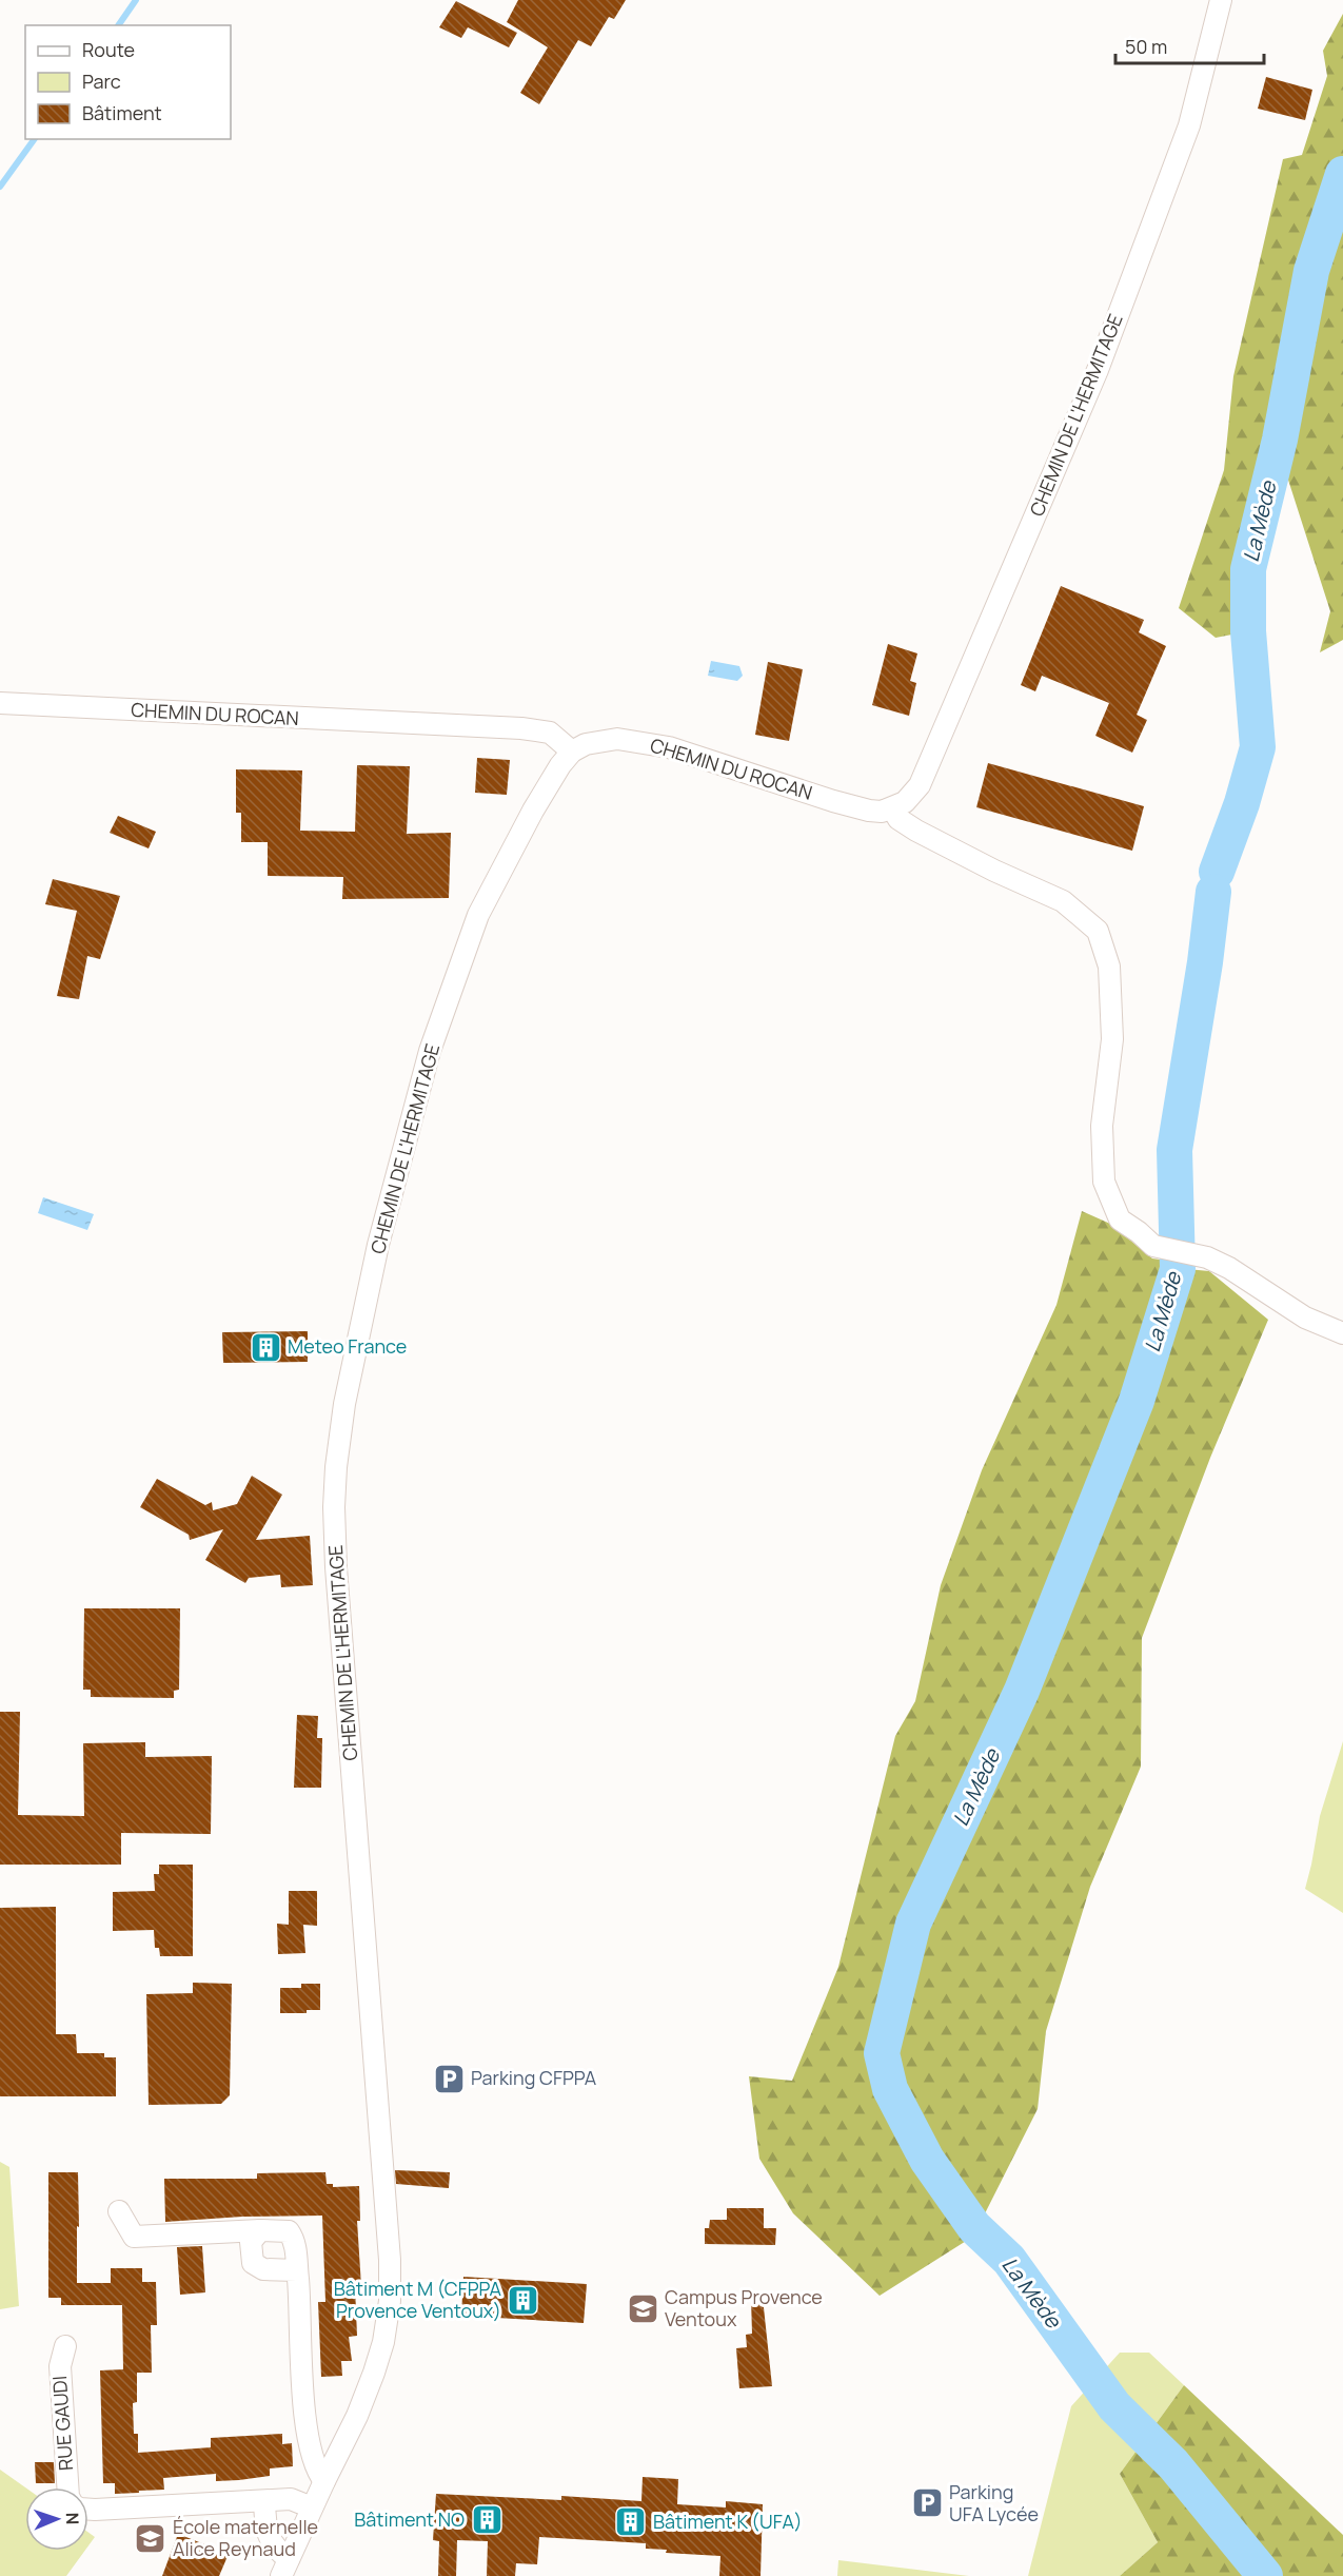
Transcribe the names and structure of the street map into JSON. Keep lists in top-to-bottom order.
{
  "streets": {
    "street": ["CHEMIN DE L'HERMITAGE", "CHEMIN DU ROCAN", "RUE GAUDI"]
  },
  "crossings": [
    ["CHEMIN DE L'HERMITAGE", "CHEMIN DU ROCAN"]
  ],
  "water": ["La Mède"],
  "places": {
    "building": [
      "Meteo France",
      "Bâtiment M (CFPPA Provence Ventoux)",
      "Bâtiment NO",
      "Bâtiment K (UFA)"
    ],
    "parking": ["Parking CFPPA", "Parking UFA Lycée"],
    "school or university": ["Campus Provence Ventoux", "École maternelle Alice Reynaud"]
  },
  "legend": ["Route", "Parc", "Bâtiment"],
  "scale_bar": "50 m",
  "north": "right"
}
